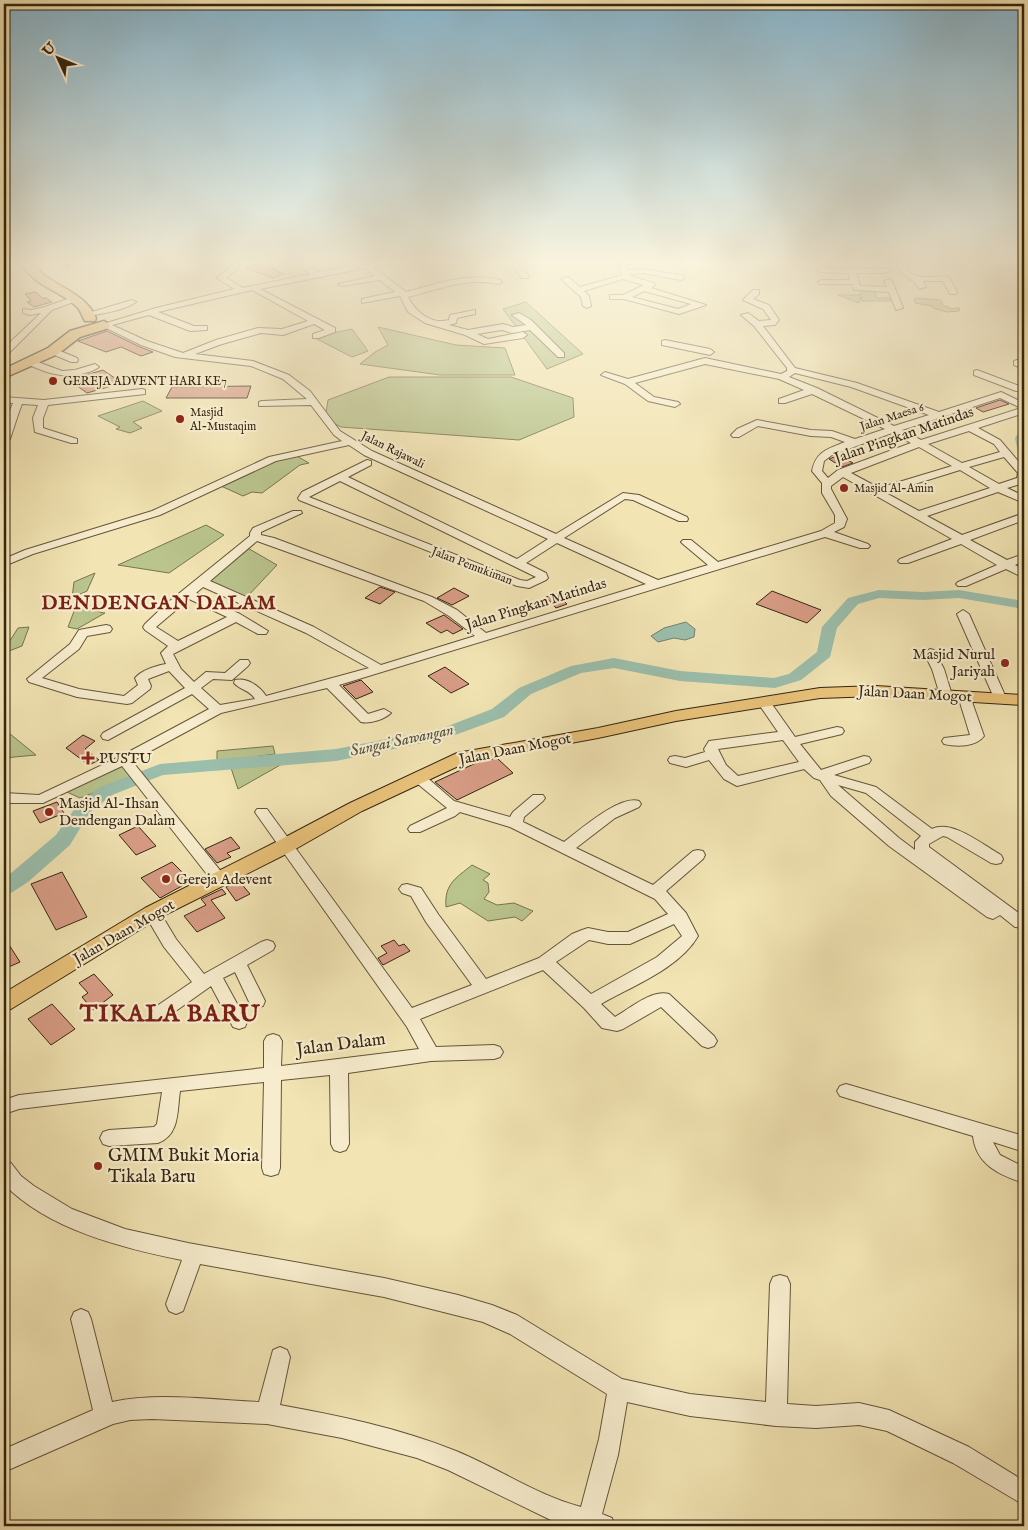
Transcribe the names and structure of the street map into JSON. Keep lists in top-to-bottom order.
{
  "streets": {
    "main road": ["Jalan Daan Mogot"],
    "street": [
      "Jalan Maesa 6",
      "Jalan Pingkan Matindas",
      "Jalan Rajawali",
      "Jalan Pemukiman",
      "Jalan Dalam"
    ]
  },
  "crossings": [
    ["Jalan Maesa 6", "Jalan Pingkan Matindas"],
    ["Jalan Pingkan Matindas", "Jalan Rajawali"]
  ],
  "districts": ["DENDENGAN DALAM", "TIKALA BARU"],
  "water": ["Sungai Sawangan"],
  "places": {
    "other": [
      "GEREJA ADVENT HARI KE7",
      "Masjid Al-Mustaqim",
      "Masjid Al-Amin",
      "Masjid Nurul Jariyah",
      "Masjid Al-Ihsan Dendengan Dalam",
      "Gereja Adevent",
      "GMIM Bukit Moria Tikala Baru"
    ],
    "health": ["PUSTU"]
  },
  "north": "top left"
}
